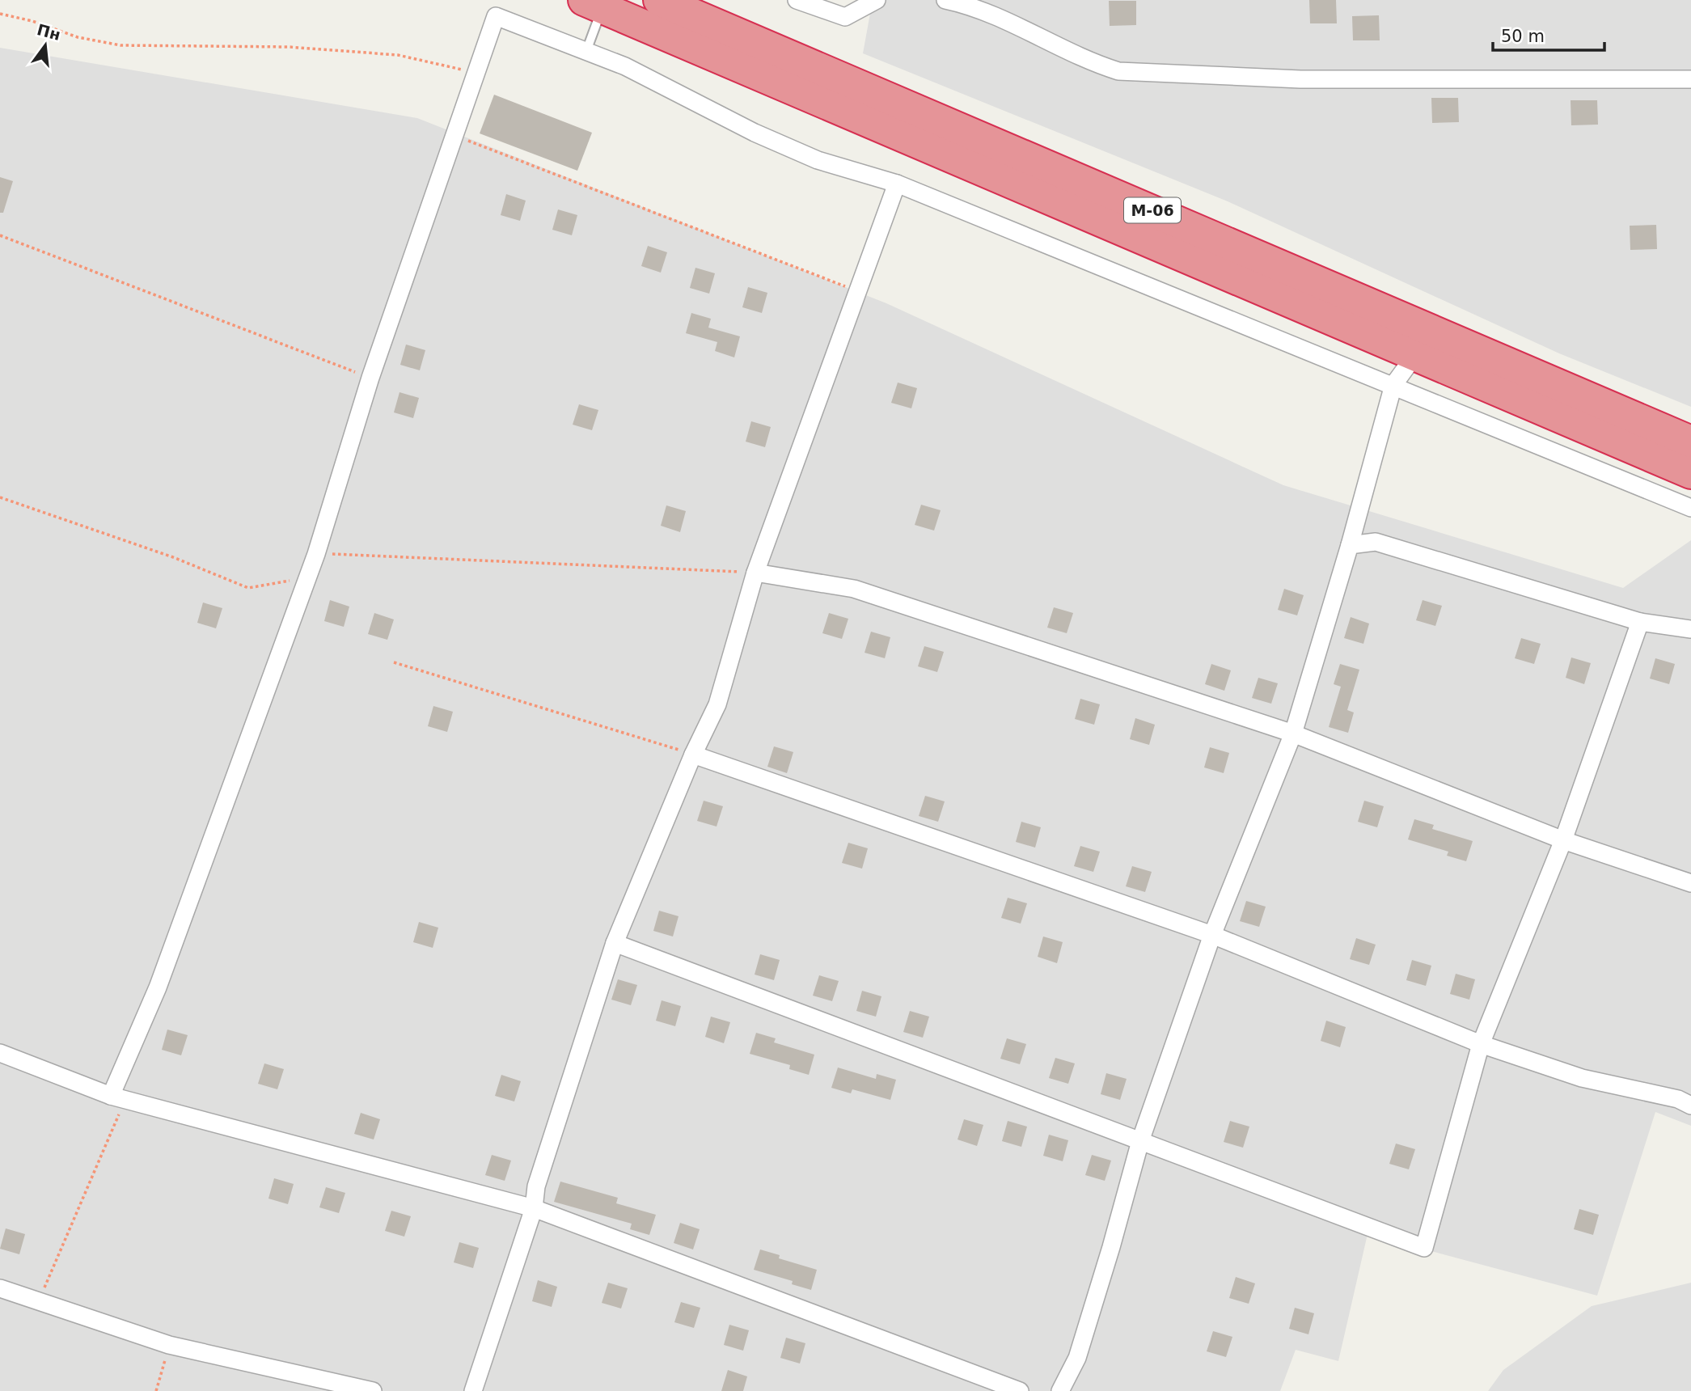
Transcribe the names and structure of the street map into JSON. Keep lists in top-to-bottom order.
{
  "streets": {
    "highway": ["М-06"]
  },
  "scale_bar": "50 m",
  "north": "top"
}
